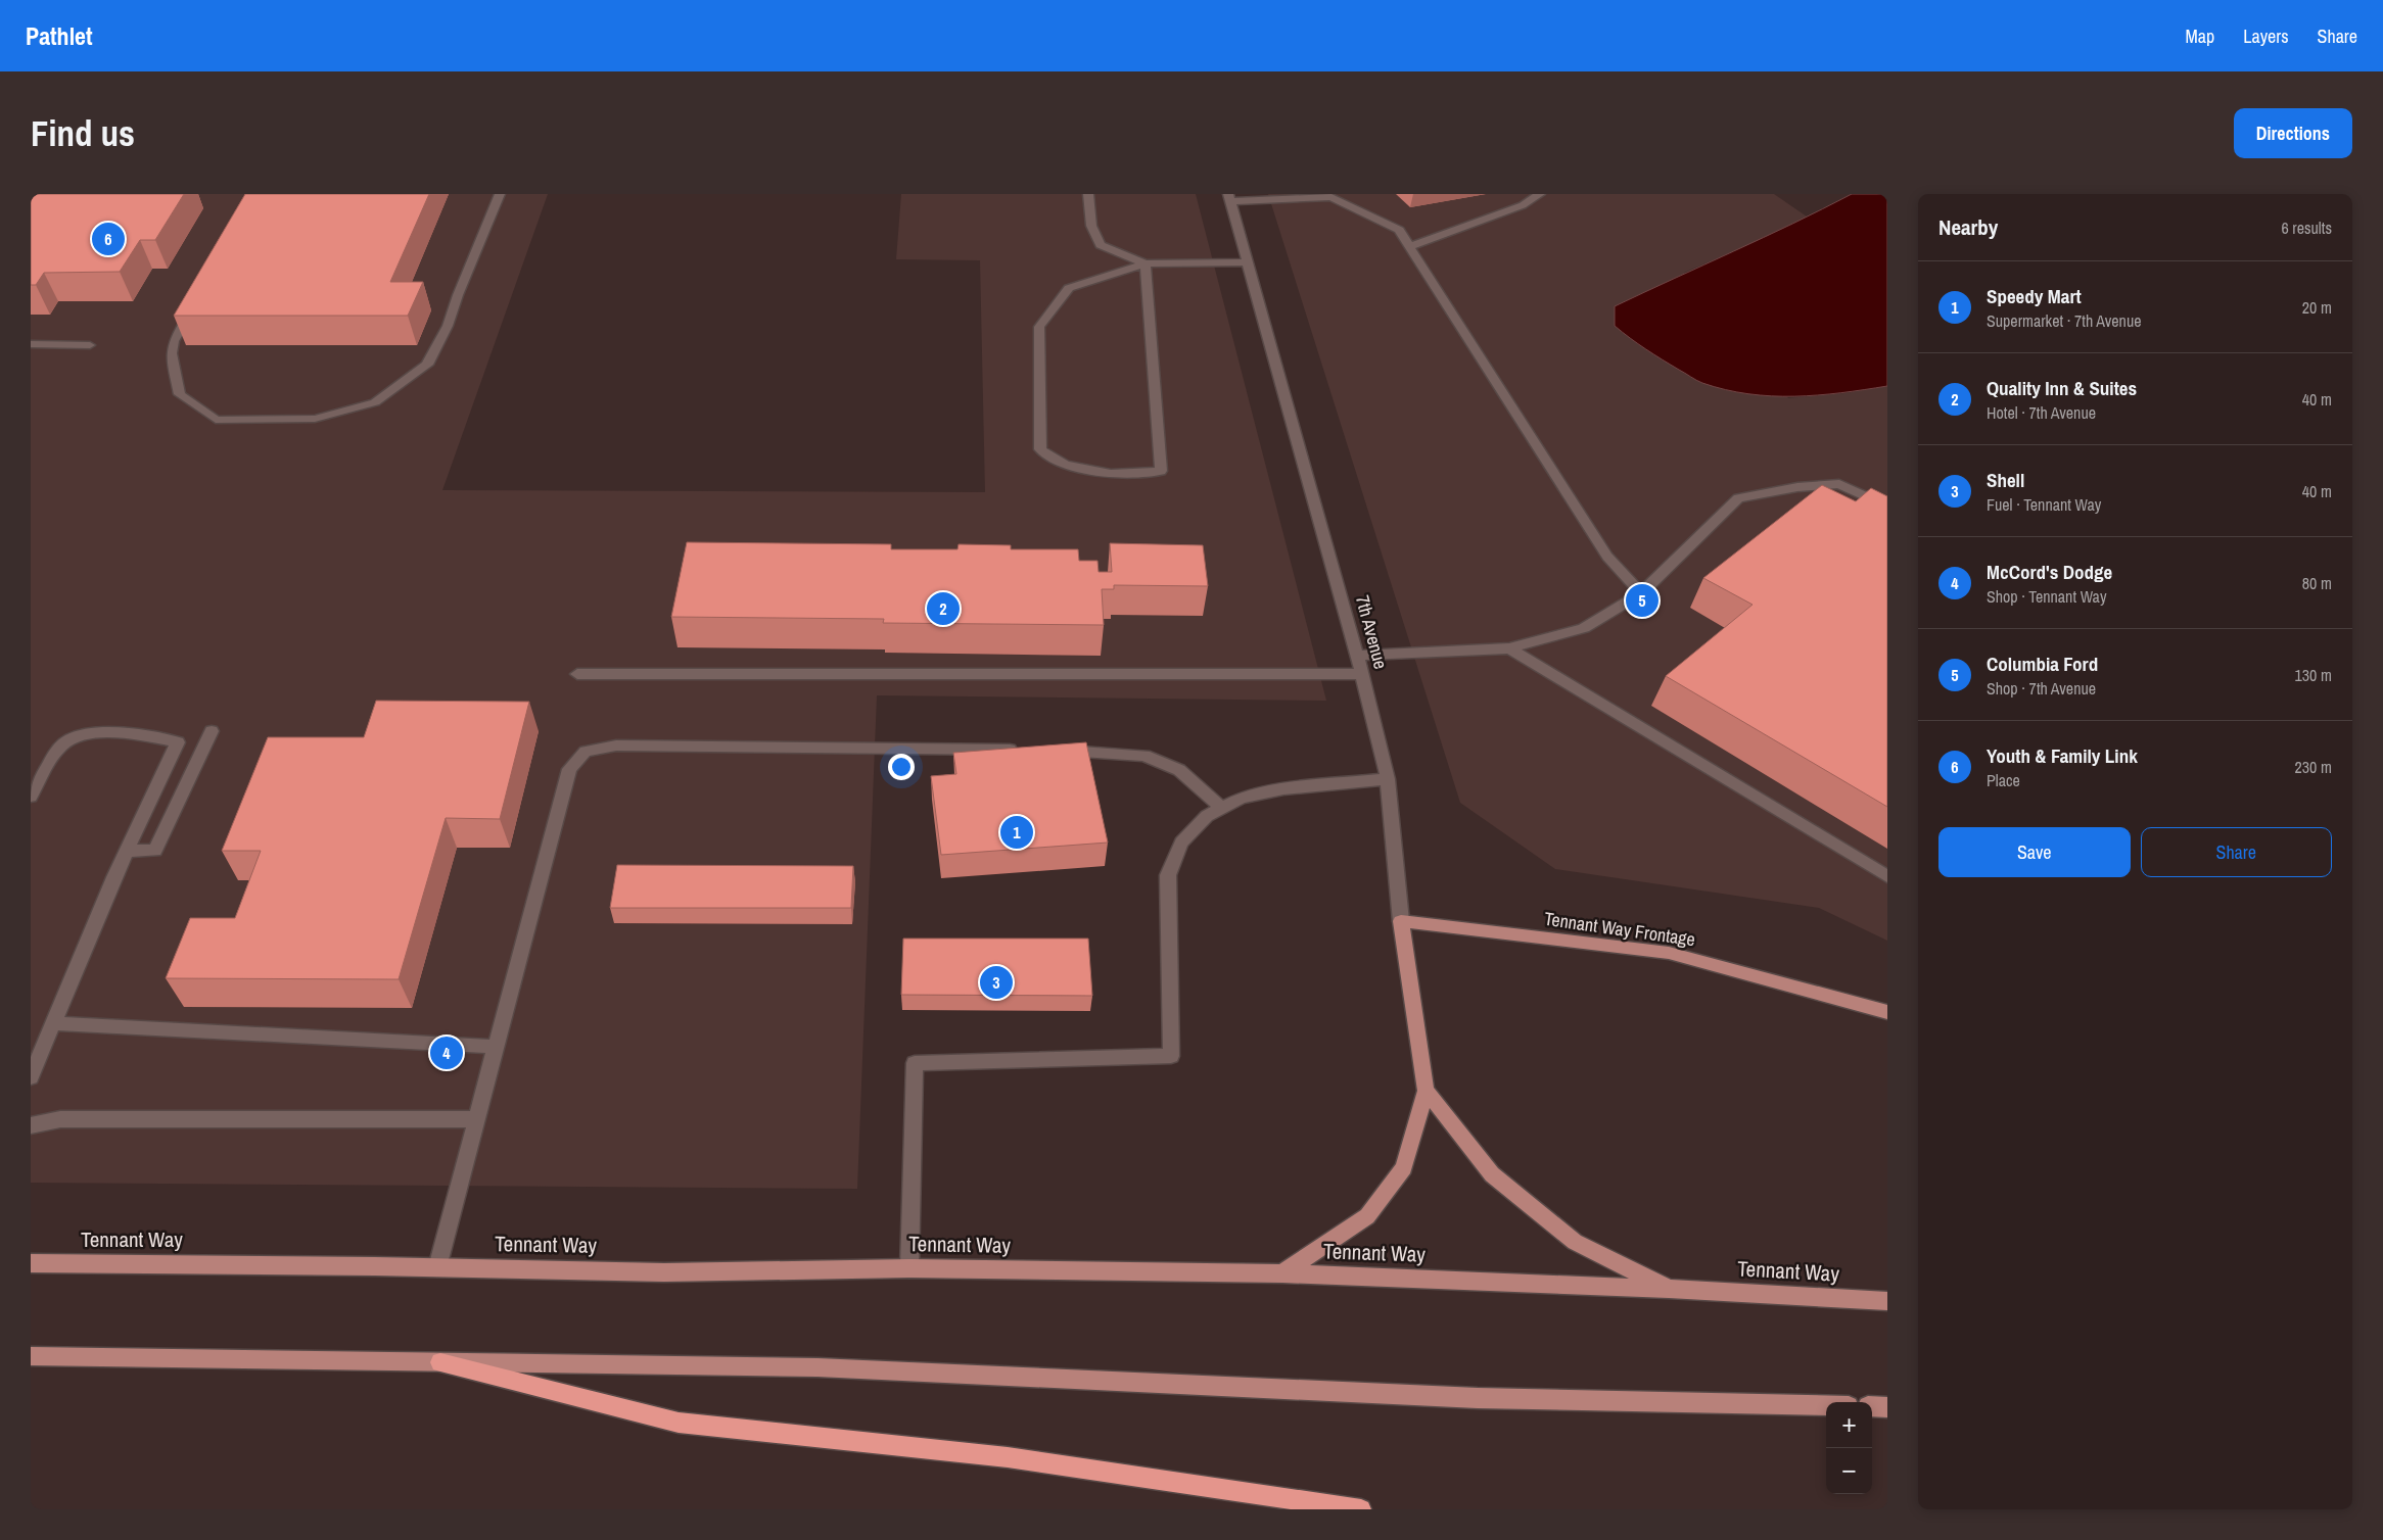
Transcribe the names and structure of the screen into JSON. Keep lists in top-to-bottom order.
{
  "streets": {
    "main road": ["7th Avenue", "Tennant Way Frontage", "Tennant Way"]
  },
  "crossings": [
    ["7th Avenue", "Tennant Way Frontage"]
  ],
  "page": {
    "header": "Pathlet",
    "nav": ["Map", "Layers", "Share"],
    "buttons": [
      "Directions",
      ["Save", "Share"]
    ],
    "title": "Find us",
    "heading": ["Nearby", "6 results"],
    "pins": [
      "6",
      "5",
      "2",
      "1",
      "3",
      "4"
    ],
    "list": [
      {
        "mark": "1",
        "name": "Speedy Mart",
        "note": "Supermarket · 7th Avenue",
        "value": "20 m"
      },
      {
        "mark": "2",
        "name": "Quality Inn & Suites",
        "note": "Hotel · 7th Avenue",
        "value": "40 m"
      },
      {
        "mark": "3",
        "name": "Shell",
        "note": "Fuel · Tennant Way",
        "value": "40 m"
      },
      {
        "mark": "4",
        "name": "McCord's Dodge",
        "note": "Shop · Tennant Way",
        "value": "80 m"
      },
      {
        "mark": "5",
        "name": "Columbia Ford",
        "note": "Shop · 7th Avenue",
        "value": "130 m"
      },
      {
        "mark": "6",
        "name": "Youth & Family Link",
        "note": "Place",
        "value": "230 m"
      }
    ],
    "map_buttons": ["+", "−"]
  }
}
